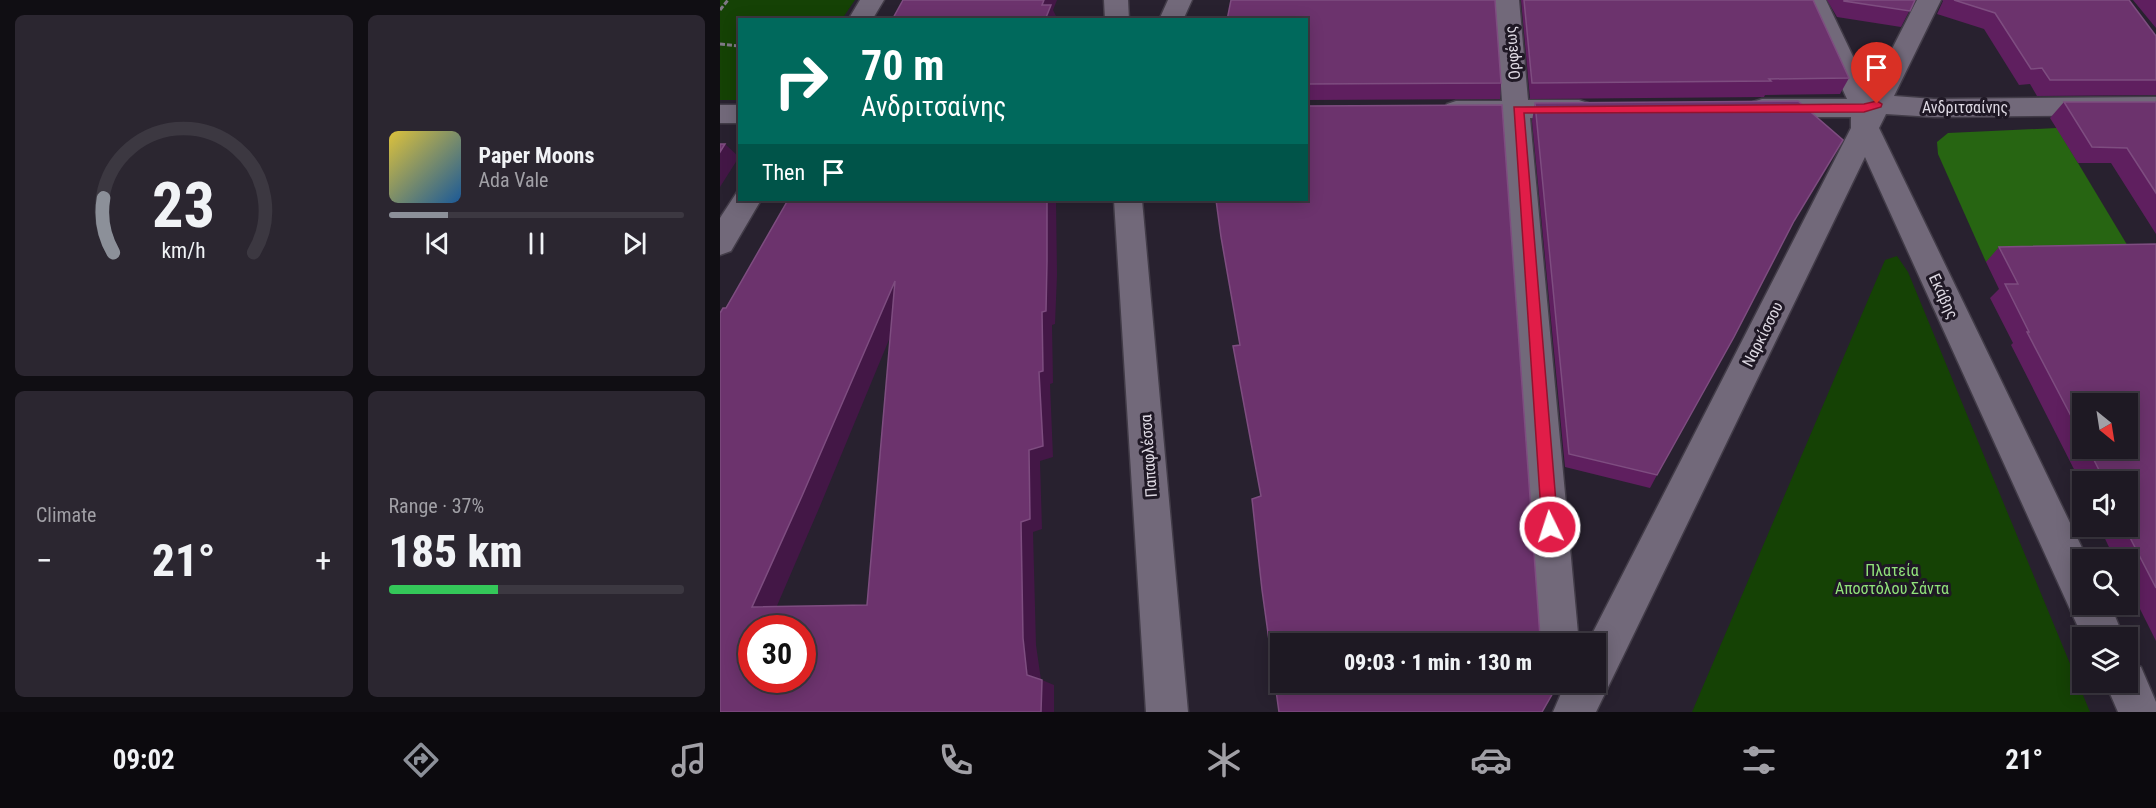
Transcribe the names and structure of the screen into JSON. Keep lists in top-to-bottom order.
{
  "streets": {
    "street": [
      "Ορφέως",
      "Ανδριτσαίνης",
      "Εκάβης",
      "Ναρκίσσου",
      "Παπαφλέσσα"
    ]
  },
  "crossings": [
    ["Ανδριτσαίνης", "Εκάβης"],
    ["Ανδριτσαίνης", "Ναρκίσσου"],
    ["Εκάβης", "Ναρκίσσου"]
  ],
  "parks": ["Πλατεία Αποστόλου Σάντα"],
  "north": "bottom right",
  "page": {
    "turn": ["70 m", "Ανδριτσαίνης"],
    "song": ["Paper Moons", "Ada Vale"],
    "then": "Then",
    "tile": [
      "Climate",
      ["Range · 37%", "185 km"]
    ],
    "heat": ["−", "21°", "+"],
    "limit": "30",
    "trip": "09:03 · 1 min · 130 m",
    "tabs": ["09:02", "21°"],
    "gauge": ["23", "km/h"]
  }
}
